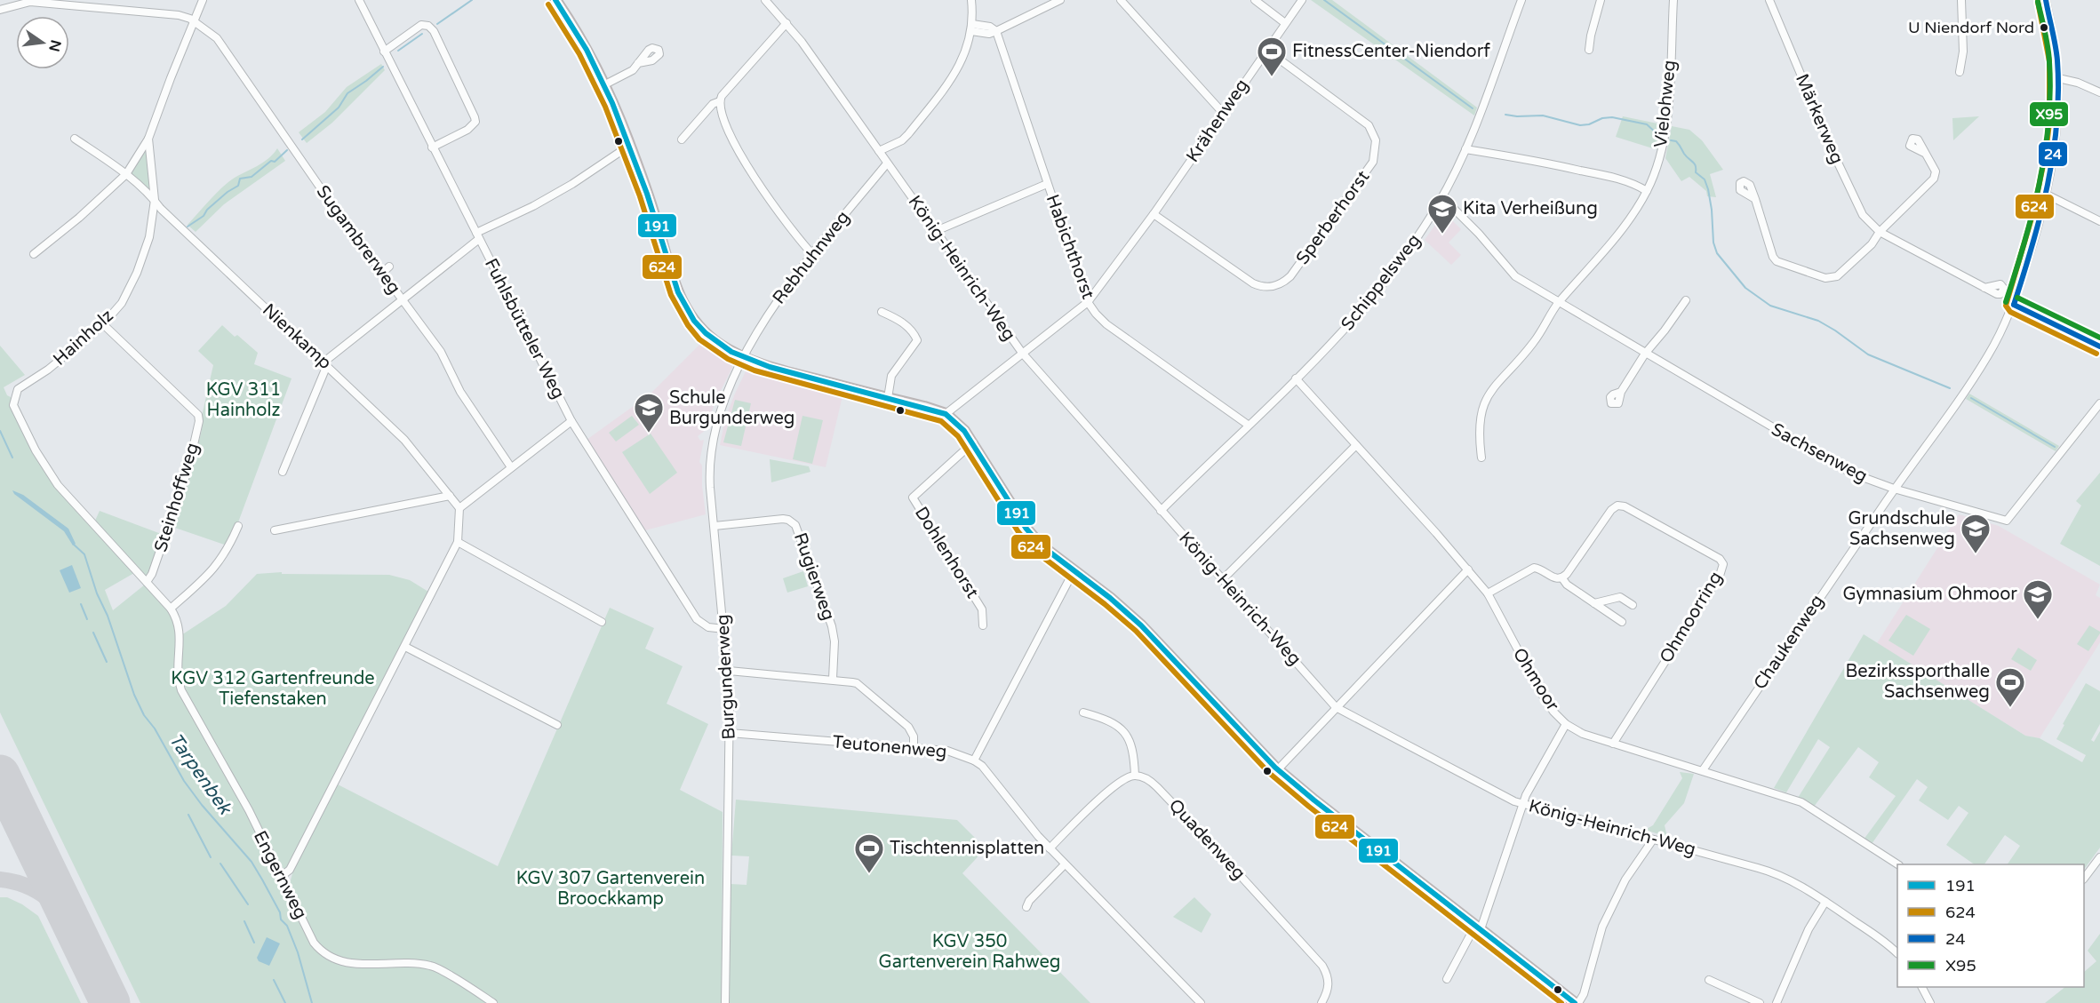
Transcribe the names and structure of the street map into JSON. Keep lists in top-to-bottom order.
{
  "streets": {
    "street": [
      "Vielohweg",
      "Märkerweg",
      "Krähenweg",
      "Sperberhorst",
      "Sugambrerweg",
      "Habichthorst",
      "Rebhuhnweg",
      "König-Heinrich-Weg",
      "Schippelsweg",
      "Fuhlsbütteler Weg",
      "Nienkamp",
      "Hainholz",
      "Sachsenweg",
      "Steinhoffweg",
      "Dohlenhorst",
      "Rugierweg",
      "Ohmoorring",
      "Chaukenweg",
      "Burgunderweg",
      "Ohmoor",
      "Teutonenweg",
      "Quadenweg",
      "Engernweg"
    ]
  },
  "crossings": [
    ["Vielohweg", "Sachsenweg"],
    ["Krähenweg", "Sperberhorst"],
    ["Krähenweg", "Habichthorst"],
    ["Krähenweg", "König-Heinrich-Weg"],
    ["Sugambrerweg", "Hainholz"],
    ["Habichthorst", "Schippelsweg"],
    ["Rebhuhnweg", "König-Heinrich-Weg"],
    ["Rebhuhnweg", "Burgunderweg"],
    ["König-Heinrich-Weg", "Schippelsweg"],
    ["Schippelsweg", "Sachsenweg"],
    ["Schippelsweg", "Ohmoor"],
    ["Fuhlsbütteler Weg", "Burgunderweg"],
    ["Nienkamp", "Hainholz"],
    ["Hainholz", "Steinhoffweg"],
    ["Hainholz", "Engernweg"],
    ["Sachsenweg", "Chaukenweg"],
    ["Steinhoffweg", "Engernweg"],
    ["Rugierweg", "Burgunderweg"],
    ["Ohmoorring", "Ohmoor"],
    ["Chaukenweg", "Ohmoor"],
    ["Burgunderweg", "Teutonenweg"]
  ],
  "water": ["Tarpenbek"],
  "parks": [
    "KGV 311 Hainholz",
    "KGV 312 Gartenfreunde Tiefenstaken",
    "KGV 307 Gartenverein Broockkamp",
    "KGV 350 Gartenverein Rahweg"
  ],
  "places": {
    "other": ["U Niendorf Nord"],
    "sports": ["FitnessCenter-Niendorf", "Bezirkssporthalle Sachsenweg", "Tischtennisplatten"],
    "school or university": [
      "Kita Verheißung",
      "Schule Burgunderweg",
      "Grundschule Sachsenweg",
      "Gymnasium Ohmoor"
    ]
  },
  "lines": [
    "transit line 191",
    "transit line 24",
    "transit line 624",
    "transit line X95"
  ],
  "legend": [
    "191",
    "624",
    "24",
    "X95"
  ],
  "north": "right"
}
